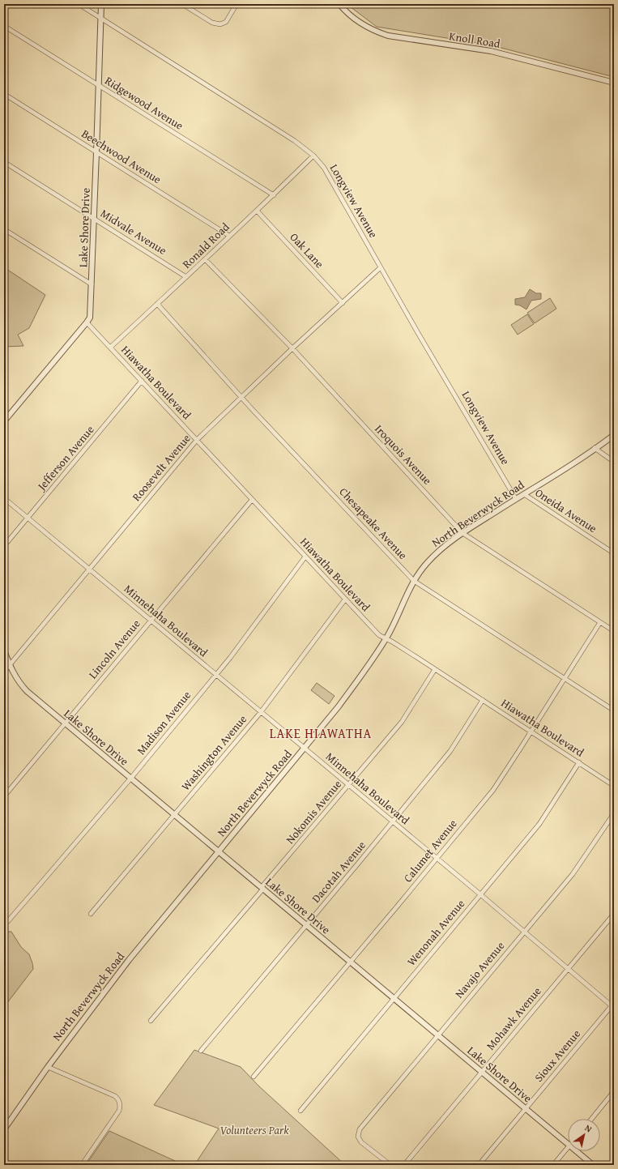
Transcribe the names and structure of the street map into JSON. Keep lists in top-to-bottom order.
{
  "streets": {
    "street": [
      "Knoll Road",
      "Ridgewood Avenue",
      "Beechwood Avenue",
      "Longview Avenue",
      "Lake Shore Drive",
      "Midvale Avenue",
      "Ronald Road",
      "Oak Lane",
      "Hiawatha Boulevard",
      "Iroquois Avenue",
      "Jefferson Avenue",
      "Roosevelt Avenue",
      "Oneida Avenue",
      "North Beverwyck Road",
      "Chesapeake Avenue",
      "Minnehaha Boulevard",
      "Lincoln Avenue",
      "Madison Avenue",
      "Washington Avenue",
      "Nokomis Avenue",
      "Calumet Avenue",
      "Dacotah Avenue",
      "Wenonah Avenue",
      "Navajo Avenue",
      "Mohawk Avenue",
      "Sioux Avenue"
    ]
  },
  "crossings": [
    ["Ridgewood Avenue", "Lake Shore Drive"],
    ["Ridgewood Avenue", "Ronald Road"],
    ["Beechwood Avenue", "Lake Shore Drive"],
    ["Beechwood Avenue", "Ronald Road"],
    ["Longview Avenue", "Lake Shore Drive"],
    ["Longview Avenue", "Ronald Road"],
    ["Longview Avenue", "Roosevelt Avenue"],
    ["Longview Avenue", "North Beverwyck Road"],
    ["Lake Shore Drive", "Midvale Avenue"],
    ["Lake Shore Drive", "Hiawatha Boulevard"],
    ["Lake Shore Drive", "Roosevelt Avenue"],
    ["Lake Shore Drive", "North Beverwyck Road"],
    ["Lake Shore Drive", "Lincoln Avenue"],
    ["Lake Shore Drive", "Madison Avenue"],
    ["Lake Shore Drive", "Washington Avenue"],
    ["Lake Shore Drive", "Nokomis Avenue"],
    ["Lake Shore Drive", "Calumet Avenue"],
    ["Lake Shore Drive", "Dacotah Avenue"],
    ["Lake Shore Drive", "Wenonah Avenue"],
    ["Lake Shore Drive", "Navajo Avenue"],
    ["Lake Shore Drive", "Mohawk Avenue"],
    ["Lake Shore Drive", "Sioux Avenue"],
    ["Midvale Avenue", "Ronald Road"],
    ["Ronald Road", "Oak Lane"],
    ["Ronald Road", "Hiawatha Boulevard"],
    ["Ronald Road", "Iroquois Avenue"],
    ["Ronald Road", "Chesapeake Avenue"],
    ["Oak Lane", "Roosevelt Avenue"],
    ["Hiawatha Boulevard", "Jefferson Avenue"],
    ["Hiawatha Boulevard", "Roosevelt Avenue"],
    ["Hiawatha Boulevard", "North Beverwyck Road"],
    ["Hiawatha Boulevard", "Lincoln Avenue"],
    ["Hiawatha Boulevard", "Madison Avenue"],
    ["Hiawatha Boulevard", "Washington Avenue"],
    ["Hiawatha Boulevard", "Nokomis Avenue"],
    ["Hiawatha Boulevard", "Calumet Avenue"],
    ["Hiawatha Boulevard", "Dacotah Avenue"],
    ["Hiawatha Boulevard", "Wenonah Avenue"],
    ["Iroquois Avenue", "Roosevelt Avenue"],
    ["Iroquois Avenue", "North Beverwyck Road"],
    ["Iroquois Avenue", "Calumet Avenue"],
    ["Jefferson Avenue", "Minnehaha Boulevard"],
    ["Roosevelt Avenue", "Chesapeake Avenue"],
    ["Roosevelt Avenue", "Minnehaha Boulevard"],
    ["Oneida Avenue", "North Beverwyck Road"],
    ["North Beverwyck Road", "Chesapeake Avenue"],
    ["North Beverwyck Road", "Minnehaha Boulevard"],
    ["Chesapeake Avenue", "Calumet Avenue"],
    ["Minnehaha Boulevard", "Lincoln Avenue"],
    ["Minnehaha Boulevard", "Madison Avenue"],
    ["Minnehaha Boulevard", "Washington Avenue"],
    ["Minnehaha Boulevard", "Nokomis Avenue"],
    ["Minnehaha Boulevard", "Calumet Avenue"],
    ["Minnehaha Boulevard", "Dacotah Avenue"],
    ["Minnehaha Boulevard", "Wenonah Avenue"],
    ["Minnehaha Boulevard", "Navajo Avenue"],
    ["Minnehaha Boulevard", "Mohawk Avenue"],
    ["Minnehaha Boulevard", "Sioux Avenue"]
  ],
  "districts": ["LAKE HIAWATHA"],
  "parks": ["Volunteers Park"],
  "north": "top right"
}
